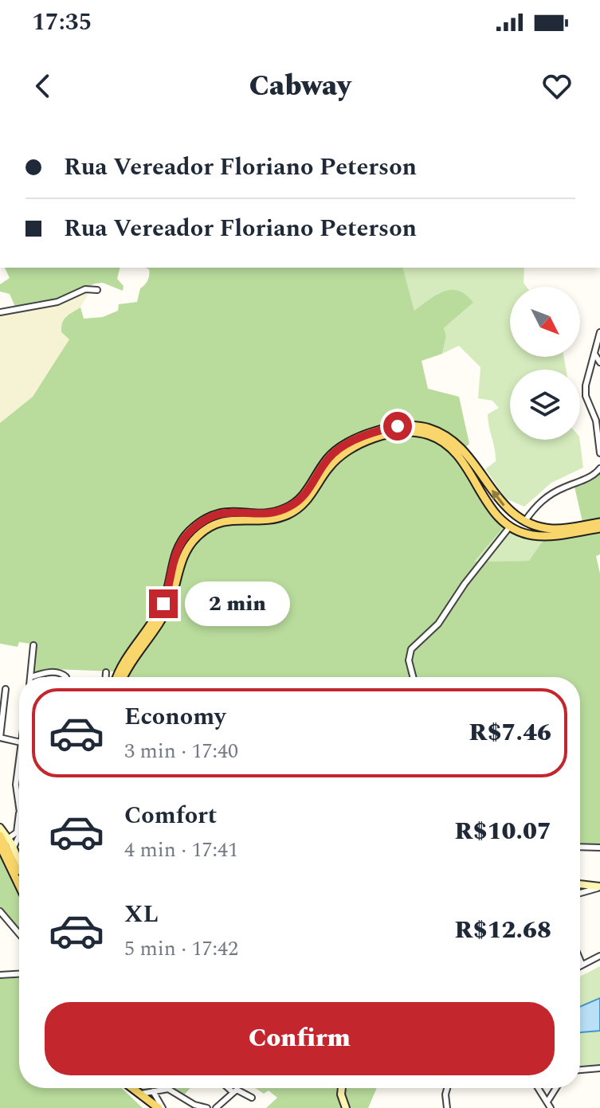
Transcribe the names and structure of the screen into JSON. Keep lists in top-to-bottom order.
{
  "north": "bottom right",
  "page": {
    "status": "17:35",
    "header": "Cabway",
    "banner": ["Rua Vereador Floriano Peterson", "Rua Vereador Floriano Peterson"],
    "bubble": "2 min",
    "list": [
      {
        "name": "Economy",
        "note": "3 min · 17:40",
        "value": "R$7.46"
      },
      {
        "name": "Comfort",
        "note": "4 min · 17:41",
        "value": "R$10.07"
      },
      {
        "name": "XL",
        "note": "5 min · 17:42",
        "value": "R$12.68"
      }
    ],
    "buttons": "Confirm"
  }
}
